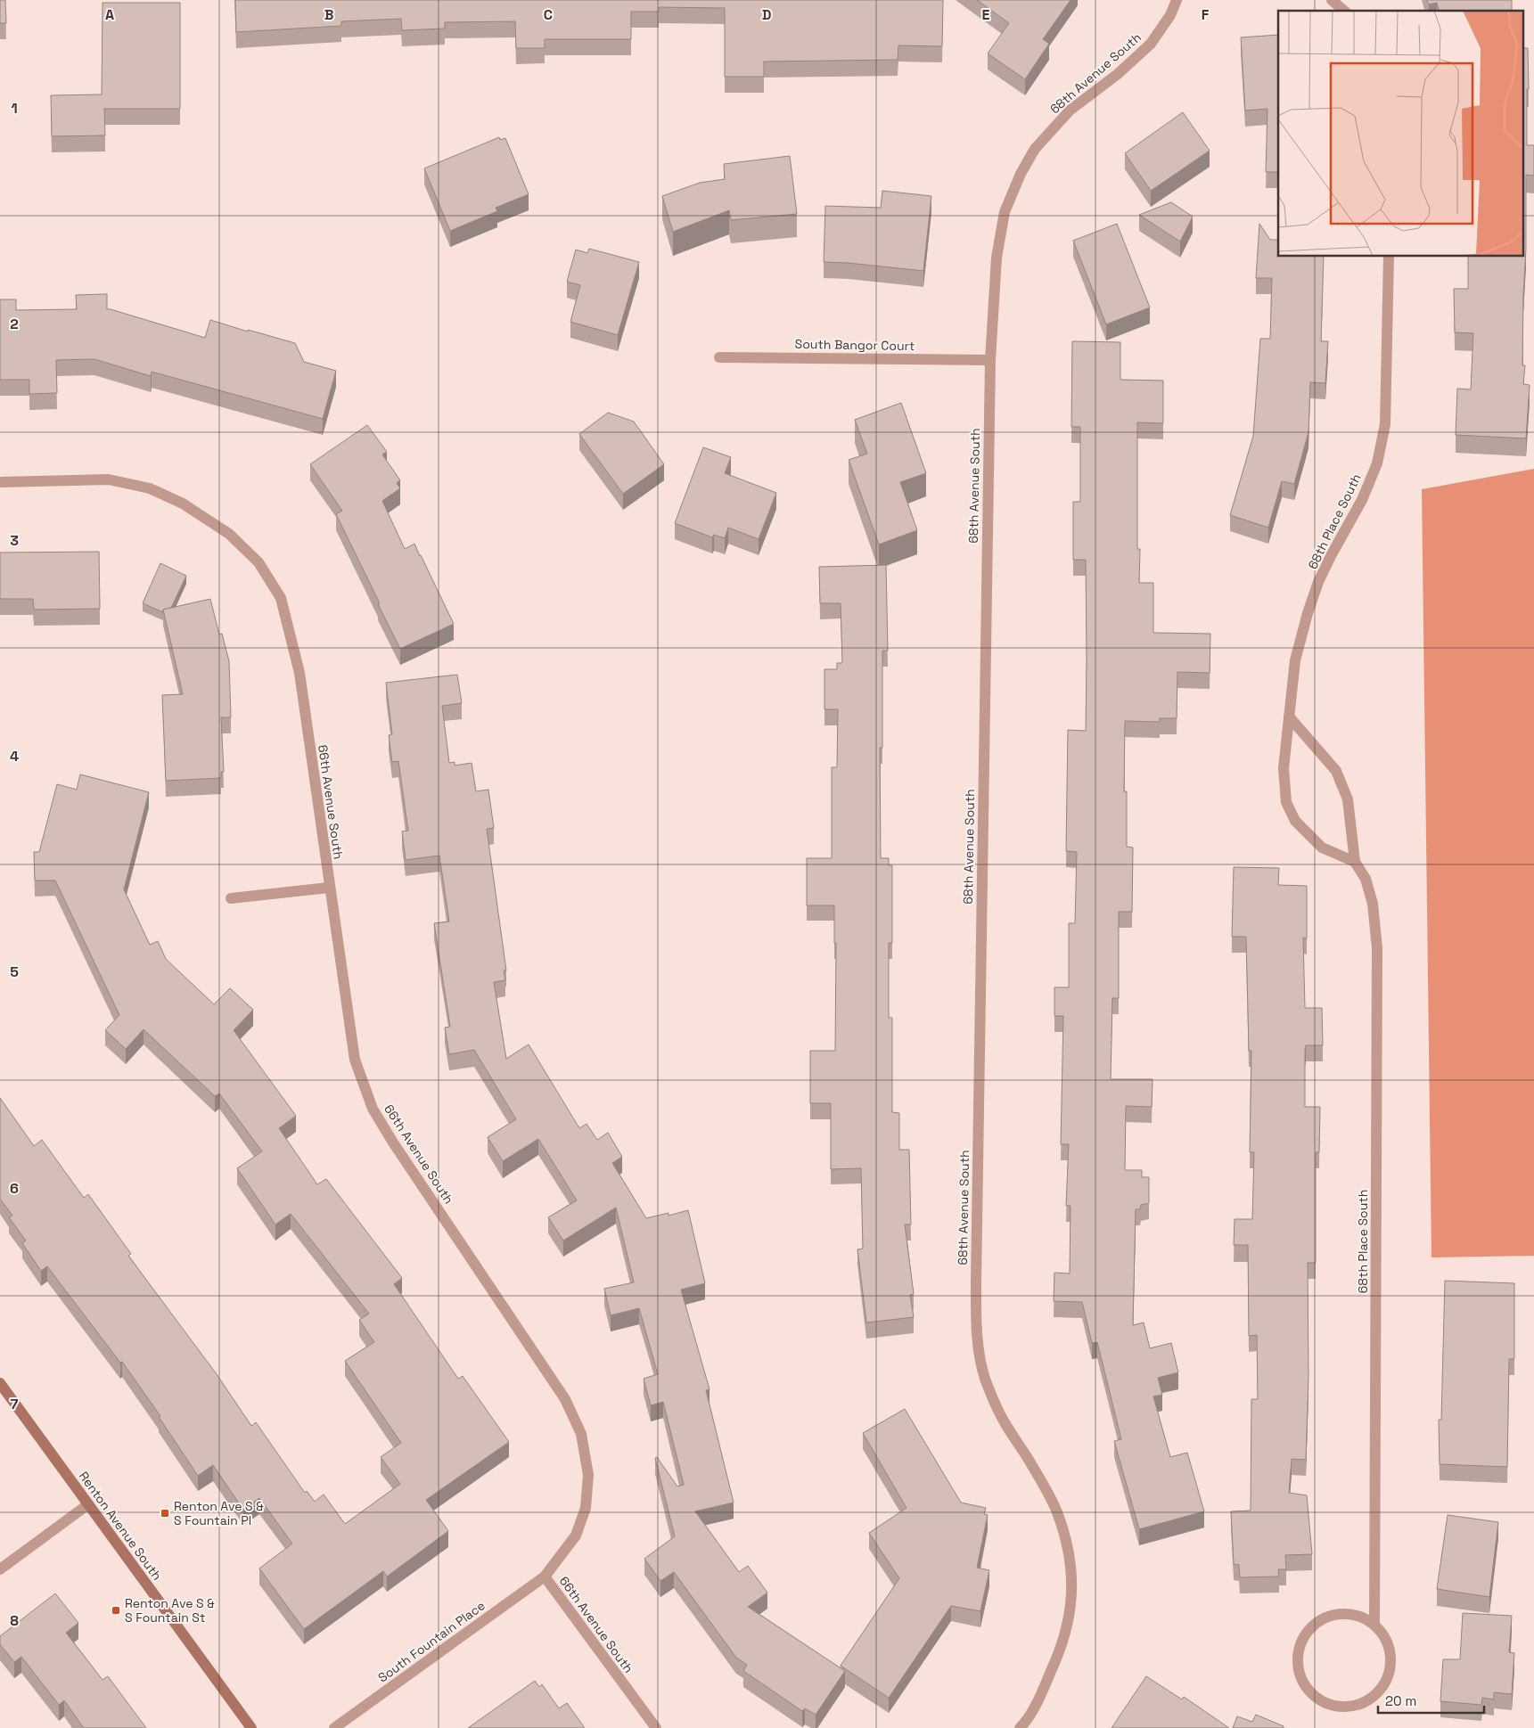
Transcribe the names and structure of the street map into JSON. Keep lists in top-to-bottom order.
{
  "streets": {
    "main road": ["Renton Avenue South"],
    "street": [
      "68th Avenue South",
      "South Bangor Court",
      "68th Place South",
      "66th Avenue South",
      "South Fountain Place"
    ]
  },
  "crossings": [
    ["68th Avenue South", "South Bangor Court"],
    ["66th Avenue South", "South Fountain Place"]
  ],
  "places": {
    "transit": ["Renton Ave S & S Fountain Pl", "Renton Ave S & S Fountain St"]
  },
  "scale_bar": "20 m",
  "grid": {
    "columns": [
      "A",
      "B",
      "C",
      "D",
      "E",
      "F"
    ],
    "rows": [
      "1",
      "2",
      "3",
      "4",
      "5",
      "6",
      "7",
      "8"
    ]
  }
}
